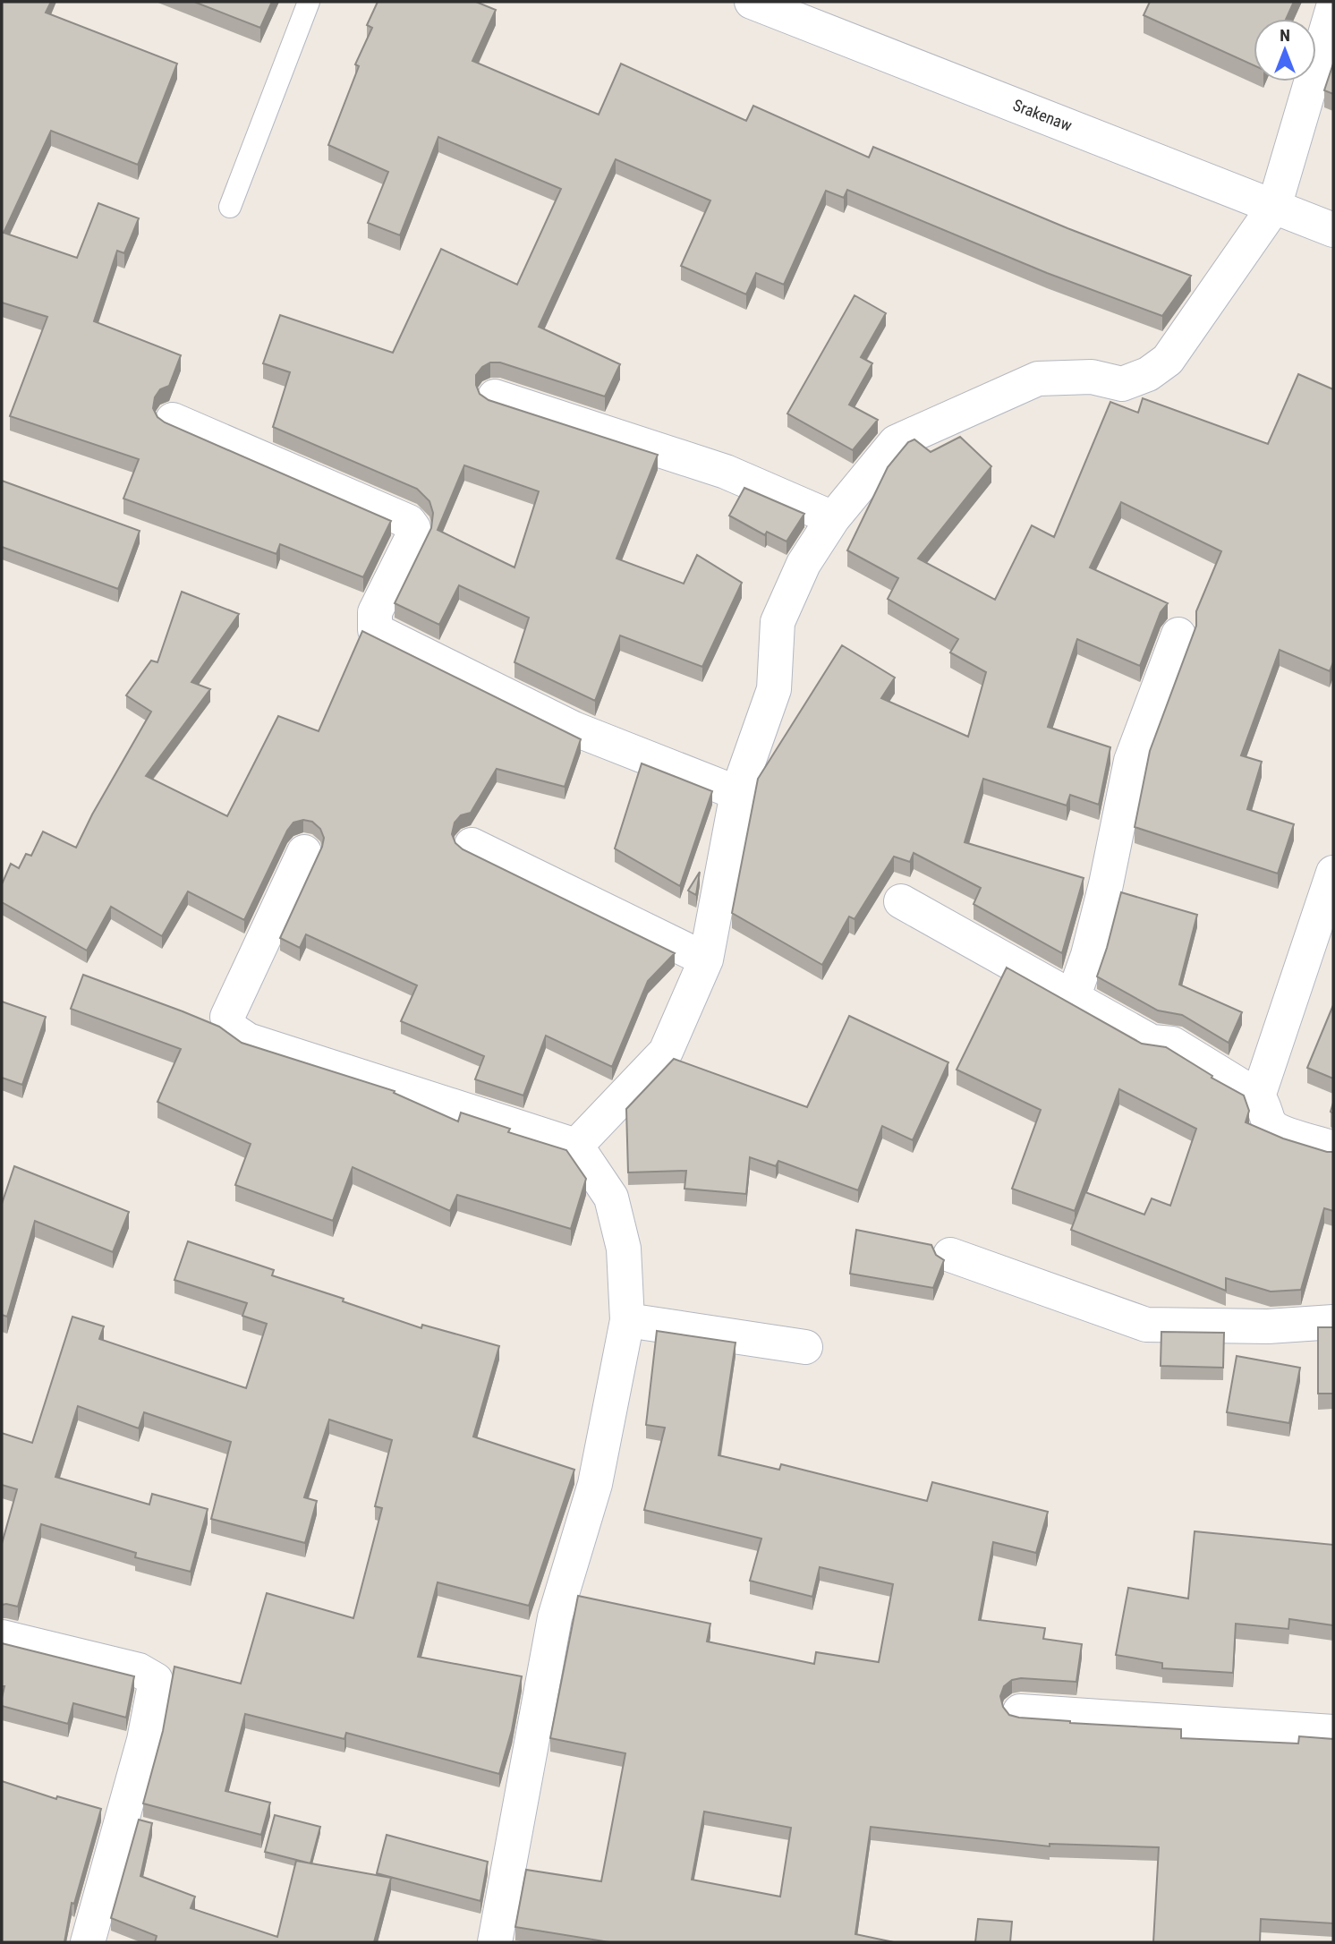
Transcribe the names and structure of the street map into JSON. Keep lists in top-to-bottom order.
{
  "streets": {
    "street": ["Srakenaw"]
  },
  "north": "top"
}
